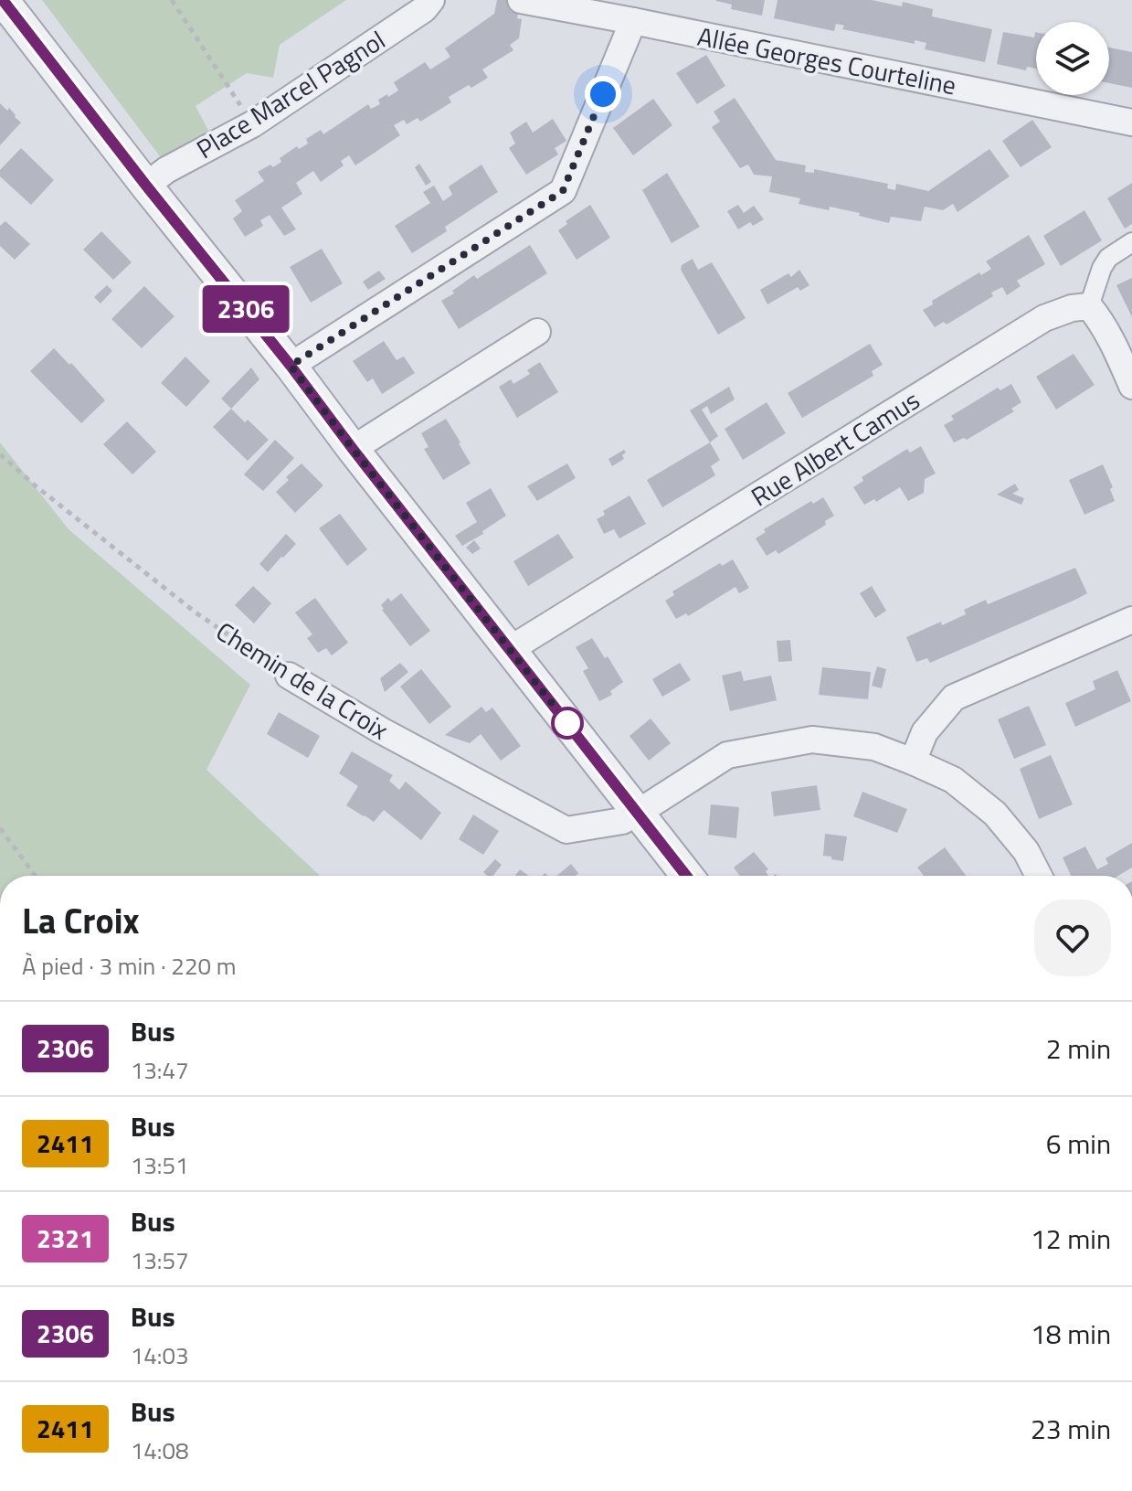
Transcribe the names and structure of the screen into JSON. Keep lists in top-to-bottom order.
{
  "streets": {
    "street": [
      "Allée Georges Courteline",
      "Place Marcel Pagnol",
      "Rue Albert Camus",
      "Chemin de la Croix"
    ]
  },
  "lines": ["bus line 2306"],
  "page": {
    "on_map": "2306",
    "heading": ["La Croix", "À pied · 3 min · 220 m"],
    "list": [
      {
        "mark": "2306",
        "name": "Bus",
        "note": "13:47",
        "value": "2 min"
      },
      {
        "mark": "2411",
        "name": "Bus",
        "note": "13:51",
        "value": "6 min"
      },
      {
        "mark": "2321",
        "name": "Bus",
        "note": "13:57",
        "value": "12 min"
      },
      {
        "mark": "2306",
        "name": "Bus",
        "note": "14:03",
        "value": "18 min"
      },
      {
        "mark": "2411",
        "name": "Bus",
        "note": "14:08",
        "value": "23 min"
      }
    ]
  }
}
